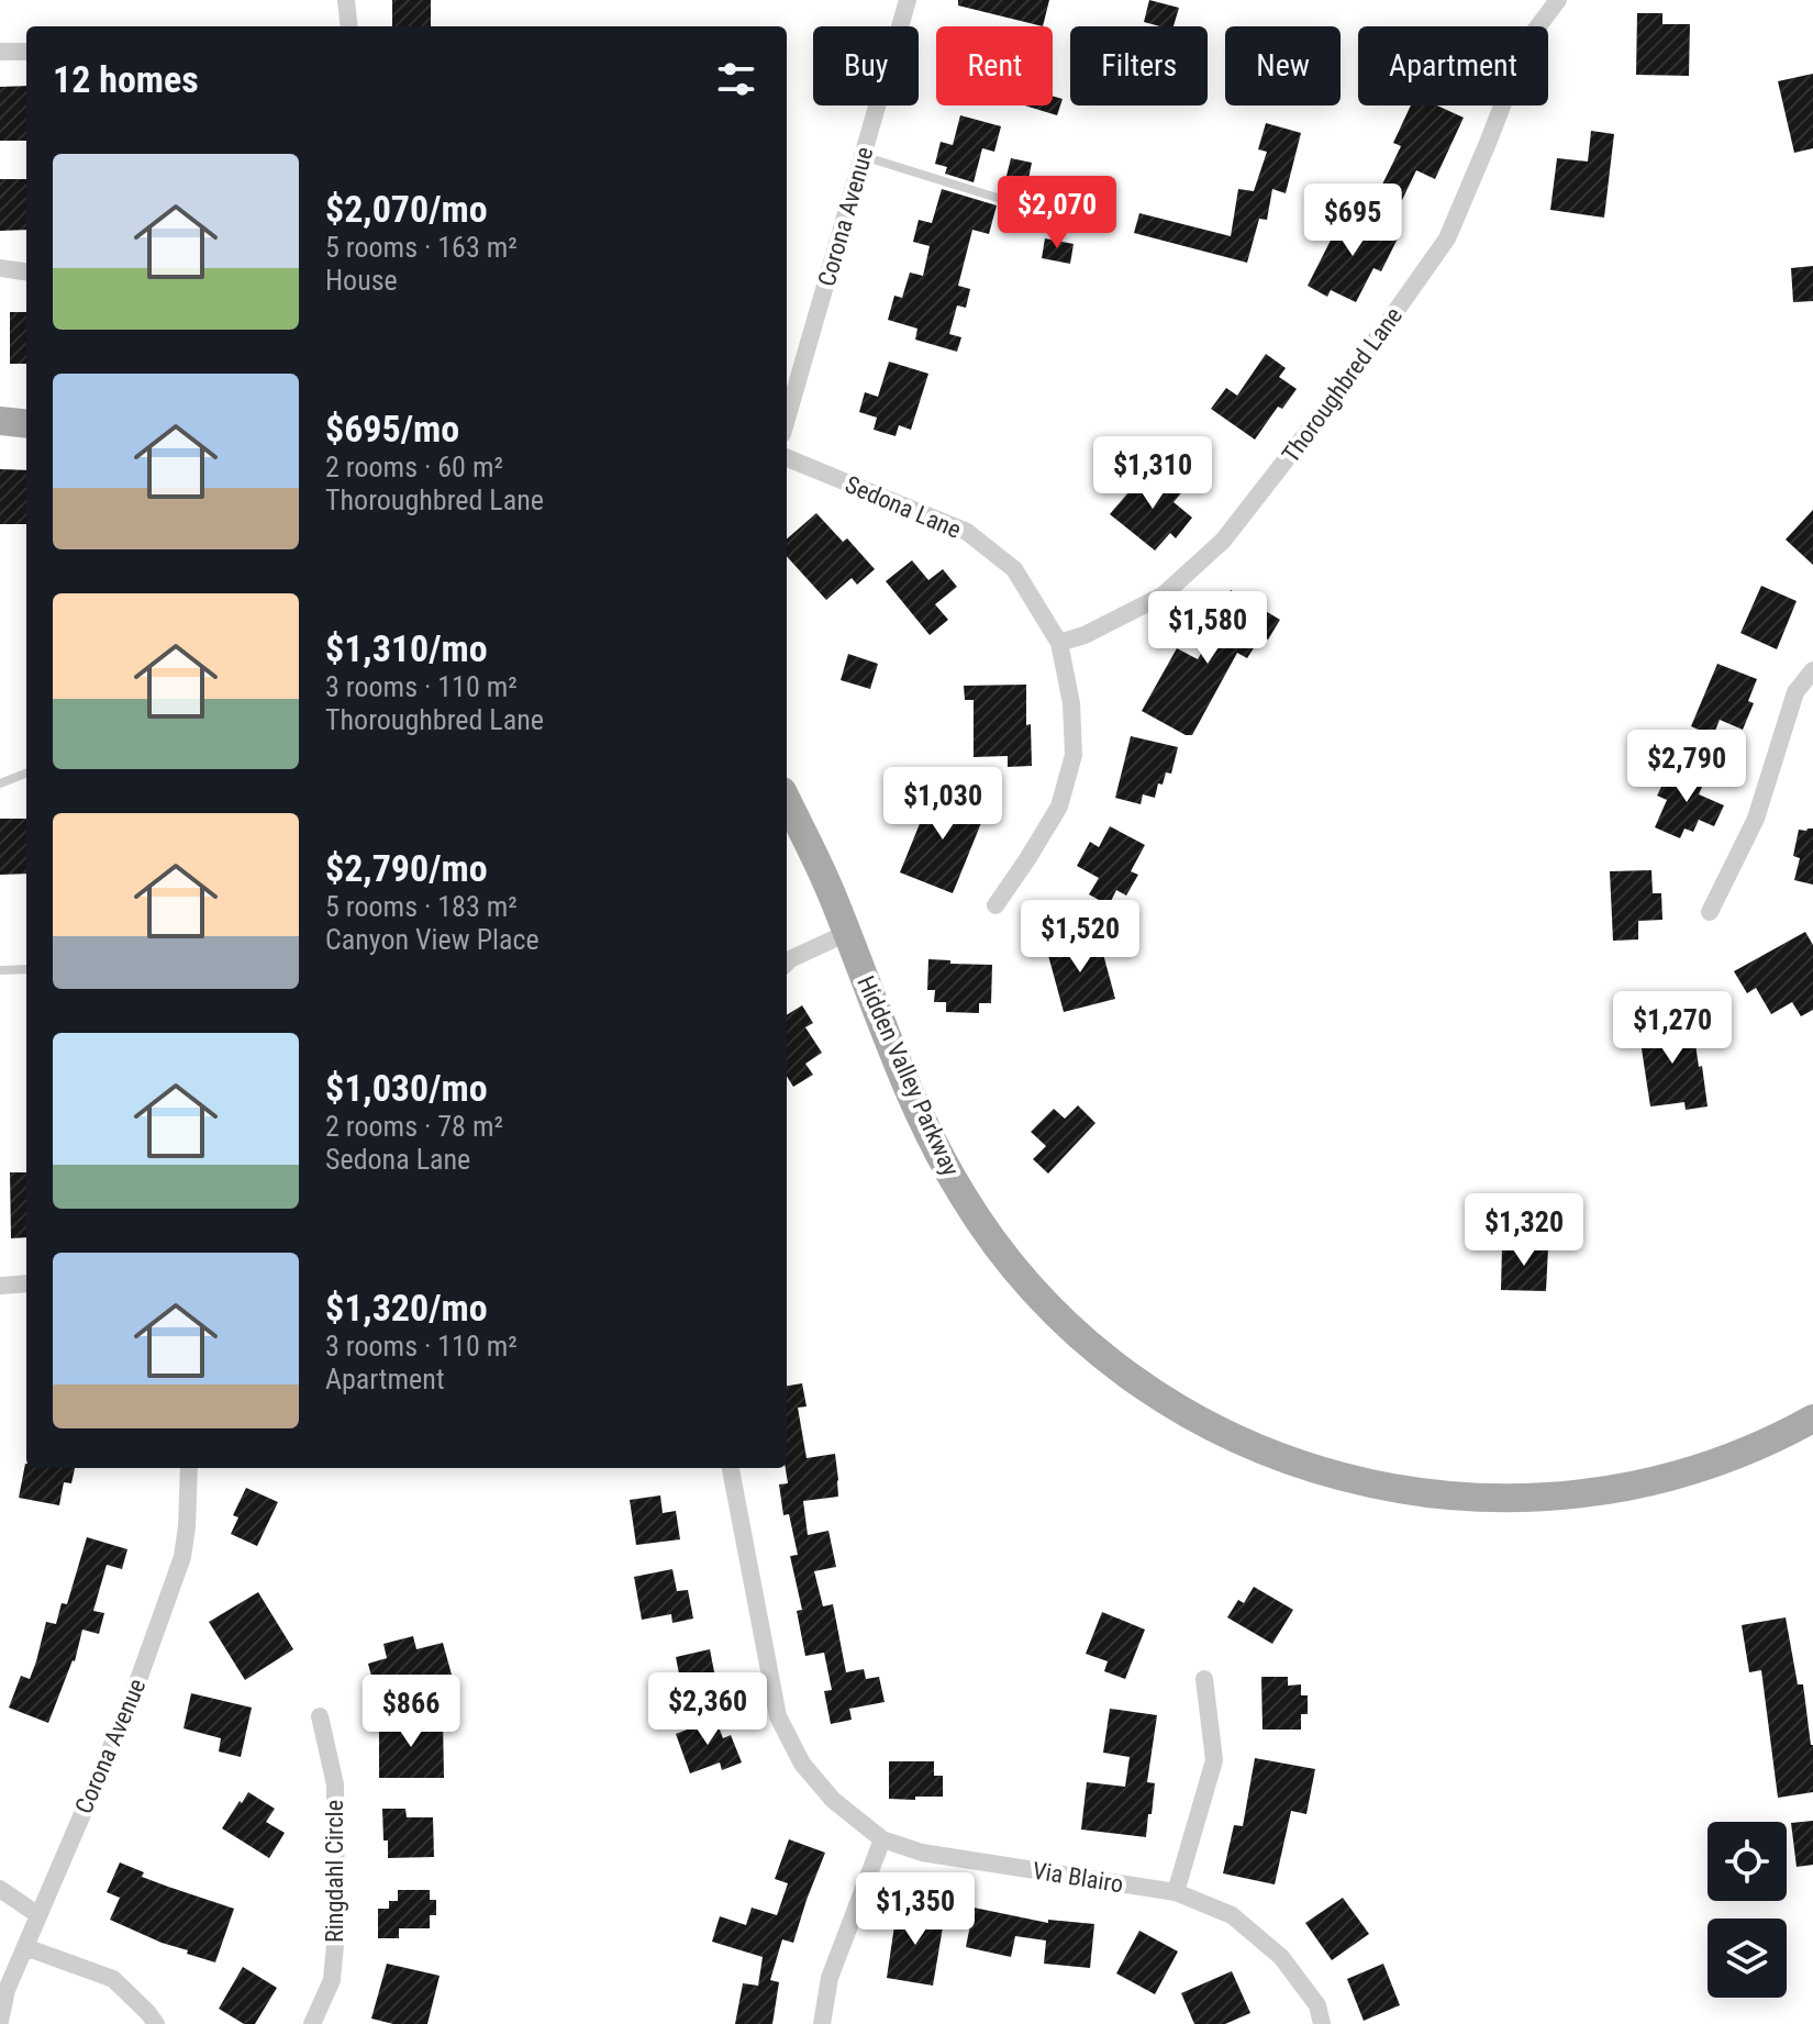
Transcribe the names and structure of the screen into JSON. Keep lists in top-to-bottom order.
{
  "streets": {
    "main road": ["Hidden Valley Parkway"],
    "street": [
      "Corona Avenue",
      "Thoroughbred Lane",
      "Sedona Lane",
      "Ringdahl Circle",
      "Via Blairo"
    ]
  },
  "crossings": [
    ["Thoroughbred Lane", "Sedona Lane"]
  ],
  "page": {
    "chip": [
      "Buy",
      "Rent",
      "Filters",
      "New",
      "Apartment"
    ],
    "heading": "12 homes",
    "list": [
      {
        "name": "$2,070/mo",
        "note": "5 rooms · 163 m² · House"
      },
      {
        "name": "$695/mo",
        "note": "2 rooms · 60 m² · Thoroughbred Lane"
      },
      {
        "name": "$1,310/mo",
        "note": "3 rooms · 110 m² · Thoroughbred Lane"
      },
      {
        "name": "$2,790/mo",
        "note": "5 rooms · 183 m² · Canyon View Place"
      },
      {
        "name": "$1,030/mo",
        "note": "2 rooms · 78 m² · Sedona Lane"
      },
      {
        "name": "$1,320/mo",
        "note": "3 rooms · 110 m² · Apartment"
      }
    ],
    "price": [
      "$2,070",
      "$695",
      "$1,310",
      "$1,580",
      "$2,790",
      "$1,030",
      "$1,520",
      "$1,270",
      "$1,320",
      "$2,360",
      "$866",
      "$1,350"
    ]
  }
}
